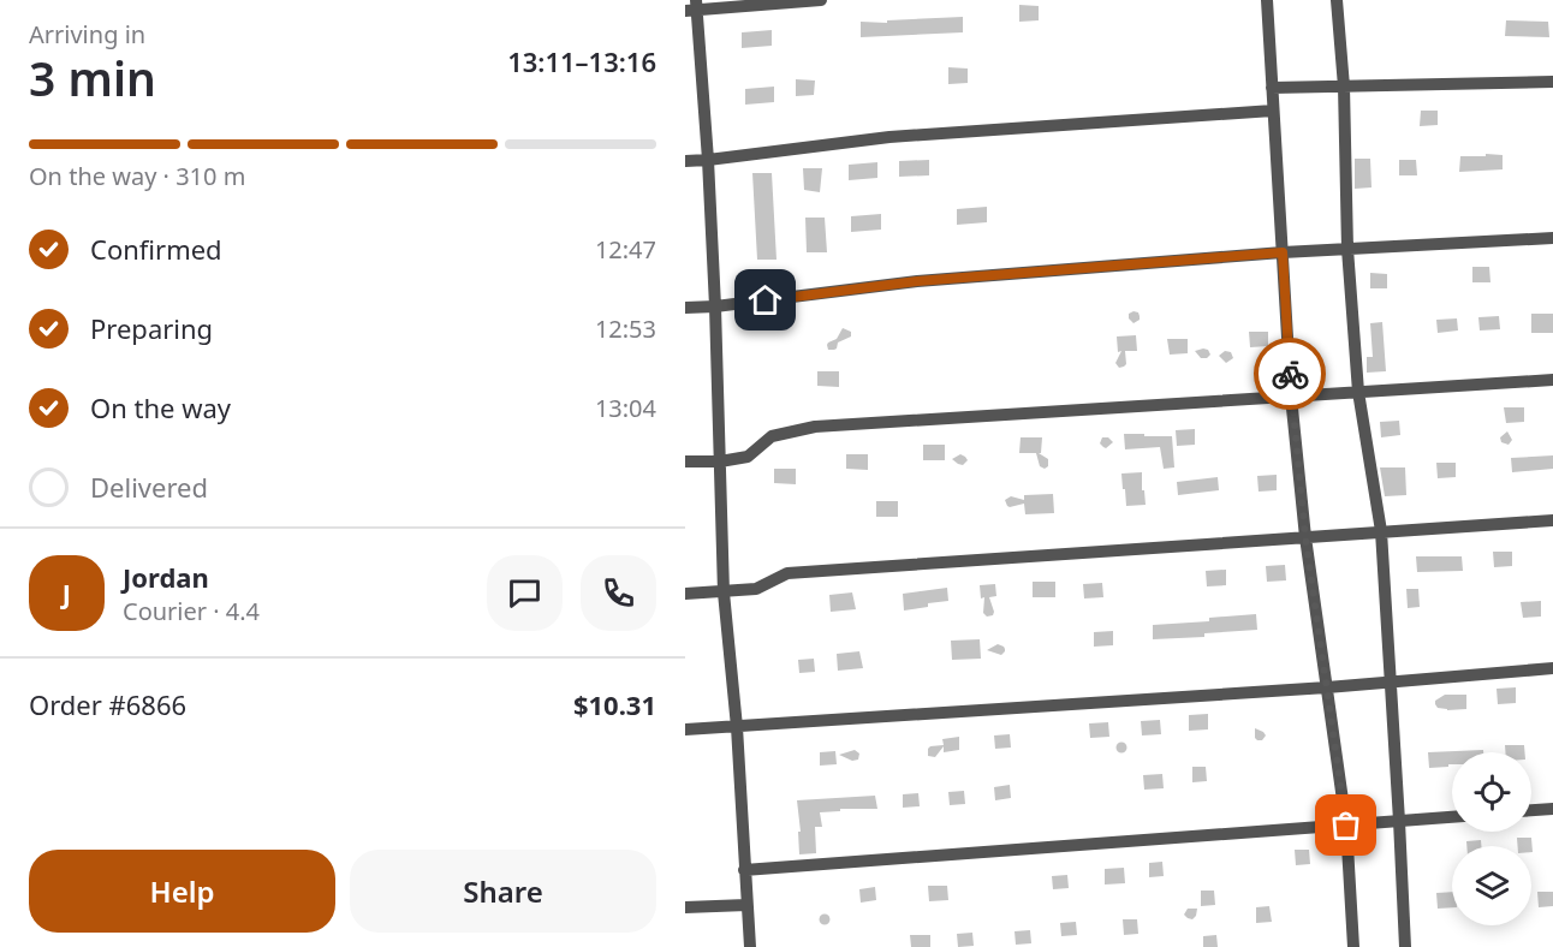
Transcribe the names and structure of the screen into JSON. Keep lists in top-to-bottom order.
{
  "page": {
    "heading": ["3 min", "Arriving in", "13:11–13:16"],
    "panel": [
      "Jordan",
      "Courier · 4.4",
      "Order #6866",
      "$10.31"
    ],
    "bar": "On the way · 310 m",
    "list": [
      ["Confirmed", "12:47"],
      ["Preparing", "12:53"],
      ["On the way", "13:04"],
      "Delivered"
    ],
    "round": "J",
    "buttons": ["Help", "Share"]
  }
}
